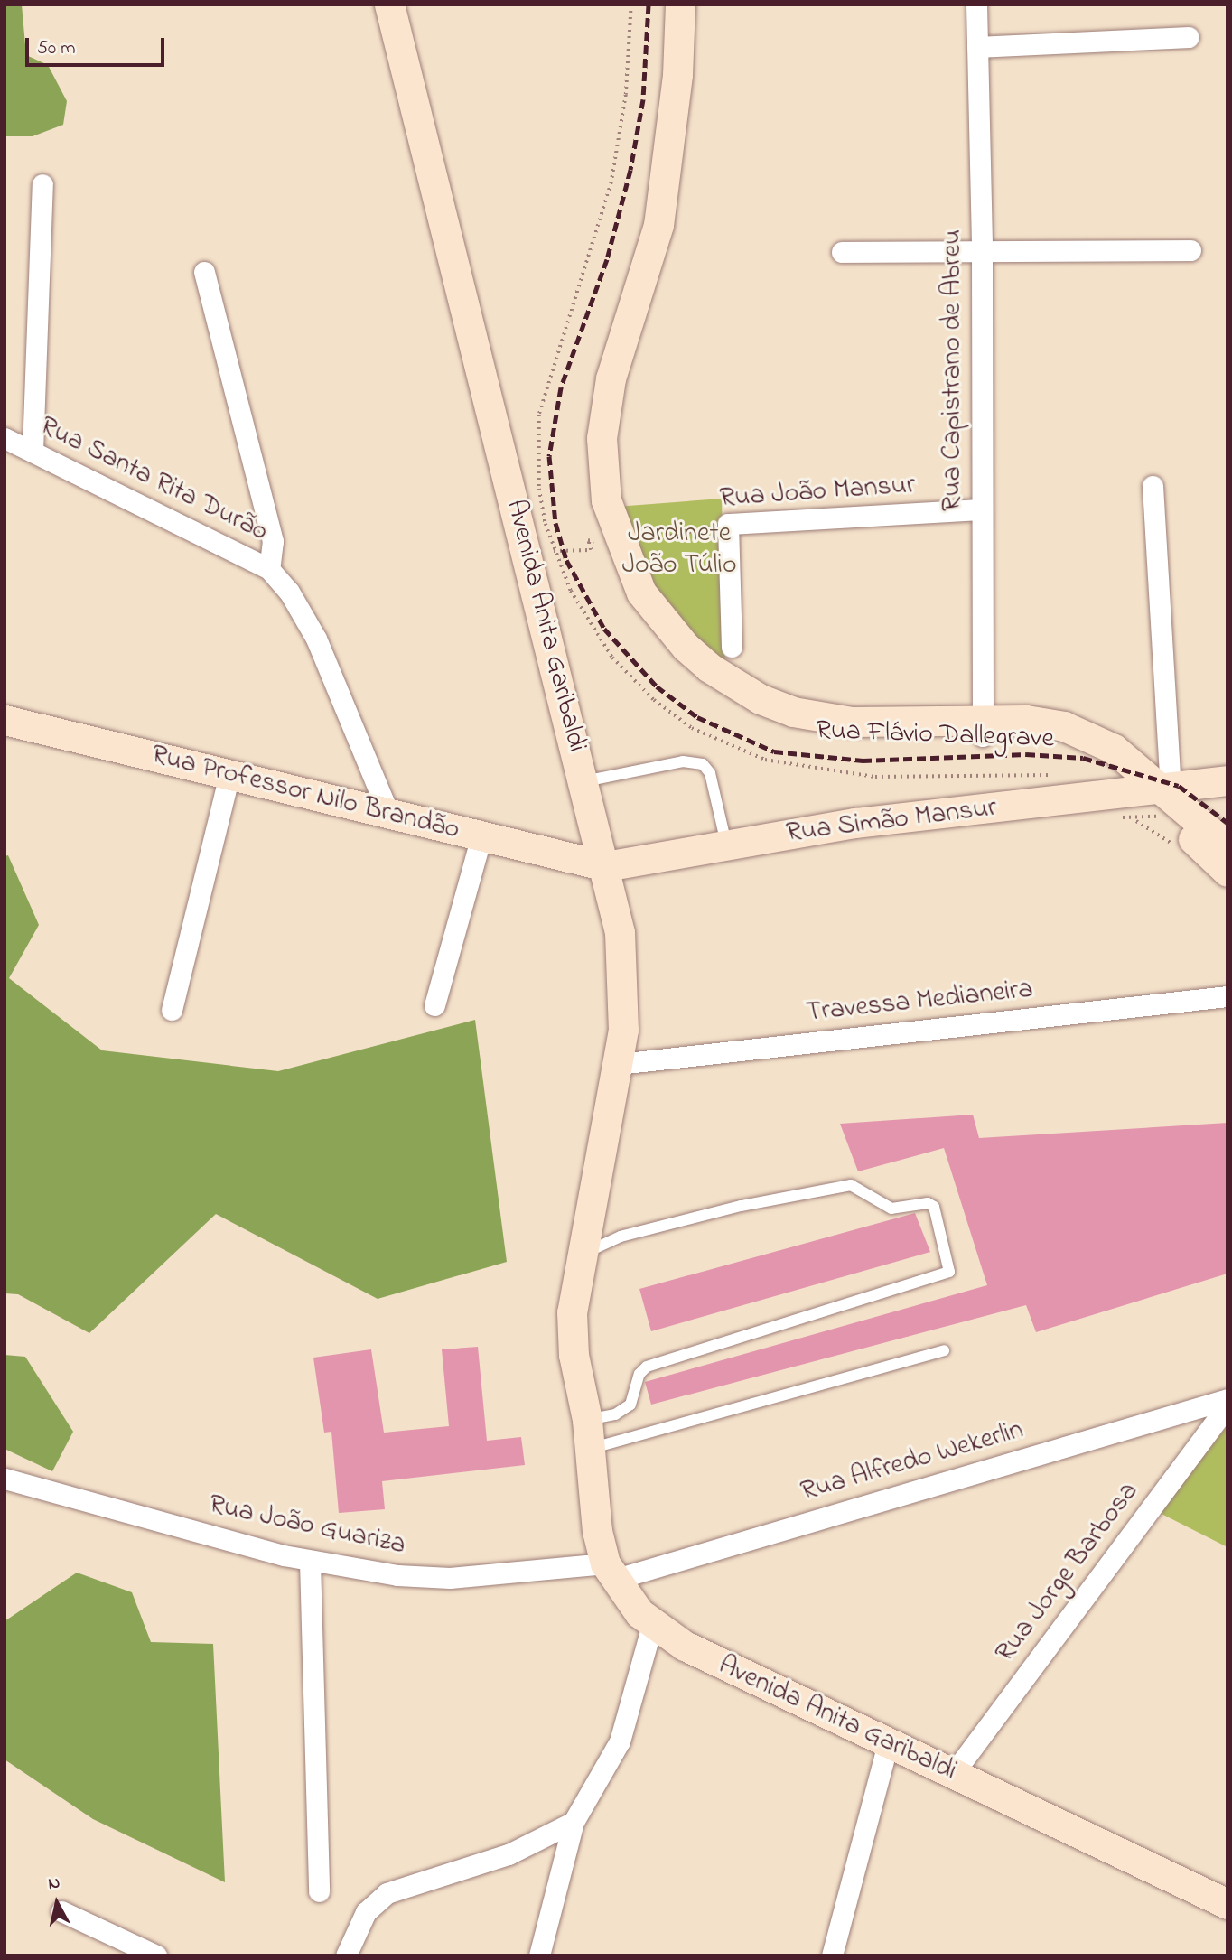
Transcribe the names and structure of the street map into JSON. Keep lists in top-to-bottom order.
{
  "streets": {
    "main road": [
      "Avenida Anita Garibaldi",
      "Rua Flávio Dallegrave",
      "Rua Professor Nilo Brandão",
      "Rua Simão Mansur"
    ],
    "street": [
      "Rua Capistrano de Abreu",
      "Rua Santa Rita Durão",
      "Rua João Mansur",
      "Travessa Medianeira",
      "Rua Alfredo Wekerlin",
      "Rua João Guariza",
      "Rua Jorge Barbosa"
    ]
  },
  "crossings": [
    ["Rua Capistrano de Abreu", "Rua João Mansur"],
    ["Rua Capistrano de Abreu", "Rua Flávio Dallegrave"],
    ["Rua Santa Rita Durão", "Rua Professor Nilo Brandão"],
    ["Rua João Mansur", "Avenida Anita Garibaldi"],
    ["Rua João Mansur", "Rua Flávio Dallegrave"],
    ["Avenida Anita Garibaldi", "Rua Professor Nilo Brandão"],
    ["Avenida Anita Garibaldi", "Rua Simão Mansur"],
    ["Avenida Anita Garibaldi", "Travessa Medianeira"],
    ["Avenida Anita Garibaldi", "Rua Alfredo Wekerlin"],
    ["Avenida Anita Garibaldi", "Rua João Guariza"],
    ["Avenida Anita Garibaldi", "Rua Jorge Barbosa"],
    ["Rua Flávio Dallegrave", "Rua Simão Mansur"],
    ["Rua Professor Nilo Brandão", "Rua Simão Mansur"],
    ["Rua Alfredo Wekerlin", "Rua João Guariza"]
  ],
  "parks": ["Jardinete João Túlio"],
  "scale_bar": "50 m",
  "north": "top"
}
